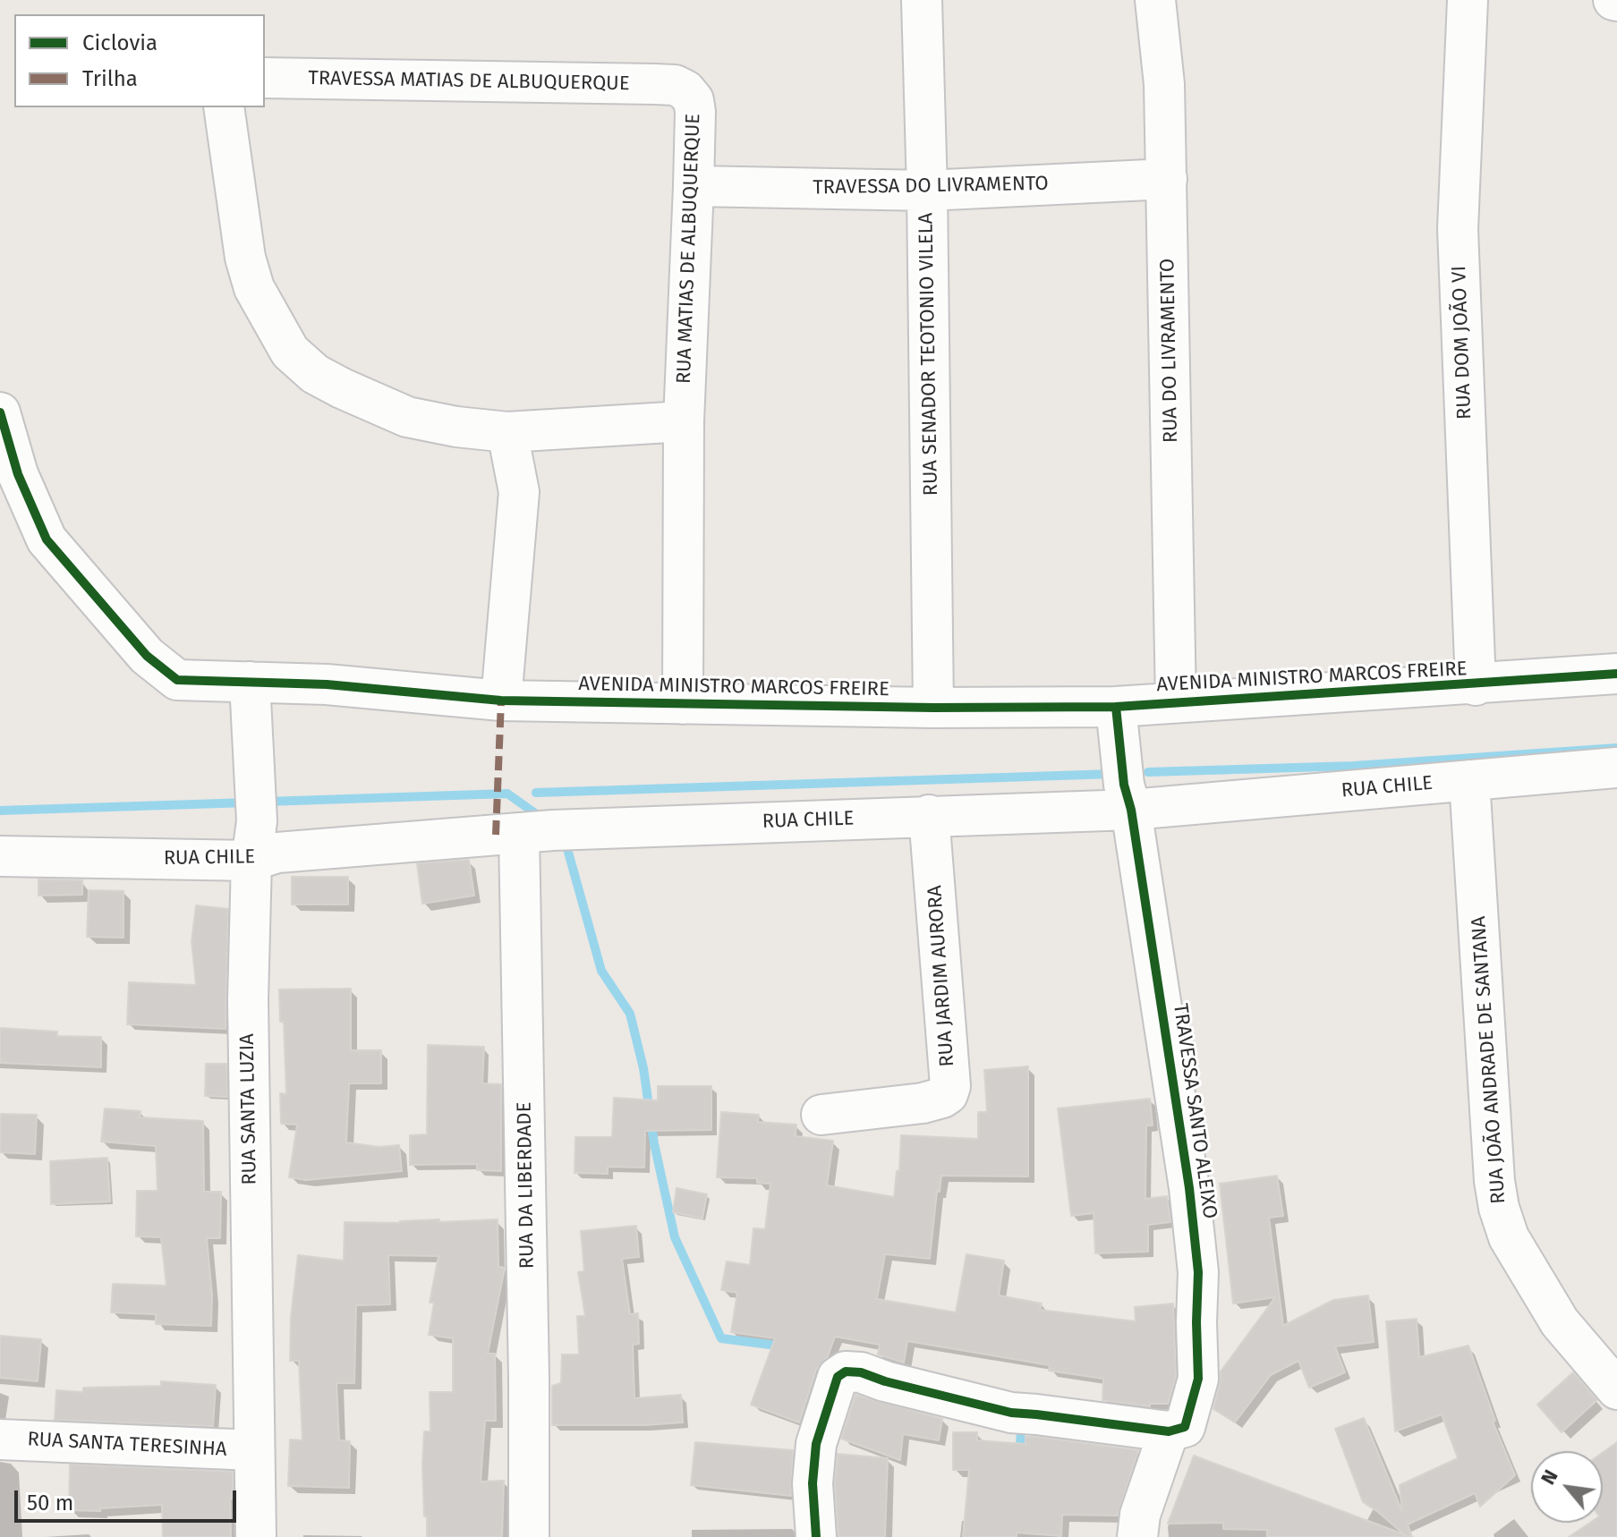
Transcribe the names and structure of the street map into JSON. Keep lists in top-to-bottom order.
{
  "streets": {
    "street": [
      "TRAVESSA MATIAS DE ALBUQUERQUE",
      "TRAVESSA DO LIVRAMENTO",
      "RUA MATIAS DE ALBUQUERQUE",
      "RUA DOM JOÃO VI",
      "RUA DO LIVRAMENTO",
      "RUA SENADOR TEOTONIO VILELA",
      "AVENIDA MINISTRO MARCOS FREIRE",
      "RUA CHILE",
      "RUA JARDIM AURORA",
      "RUA JOÃO ANDRADE DE SANTANA",
      "RUA SANTA LUZIA",
      "TRAVESSA SANTO ALEIXO",
      "RUA DA LIBERDADE",
      "RUA SANTA TERESINHA"
    ]
  },
  "crossings": [
    ["TRAVESSA MATIAS DE ALBUQUERQUE", "RUA MATIAS DE ALBUQUERQUE"],
    ["TRAVESSA DO LIVRAMENTO", "RUA MATIAS DE ALBUQUERQUE"],
    ["TRAVESSA DO LIVRAMENTO", "RUA DO LIVRAMENTO"],
    ["TRAVESSA DO LIVRAMENTO", "RUA SENADOR TEOTONIO VILELA"],
    ["RUA MATIAS DE ALBUQUERQUE", "AVENIDA MINISTRO MARCOS FREIRE"],
    ["RUA DOM JOÃO VI", "AVENIDA MINISTRO MARCOS FREIRE"],
    ["RUA DO LIVRAMENTO", "AVENIDA MINISTRO MARCOS FREIRE"],
    ["RUA SENADOR TEOTONIO VILELA", "AVENIDA MINISTRO MARCOS FREIRE"],
    ["AVENIDA MINISTRO MARCOS FREIRE", "RUA SANTA LUZIA"],
    ["RUA CHILE", "RUA JARDIM AURORA"],
    ["RUA CHILE", "RUA JOÃO ANDRADE DE SANTANA"],
    ["RUA CHILE", "RUA SANTA LUZIA"],
    ["RUA CHILE", "TRAVESSA SANTO ALEIXO"],
    ["RUA CHILE", "RUA DA LIBERDADE"],
    ["RUA SANTA LUZIA", "RUA SANTA TERESINHA"]
  ],
  "legend": ["Ciclovia", "Trilha"],
  "scale_bar": "50 m",
  "north": "top left"
}
